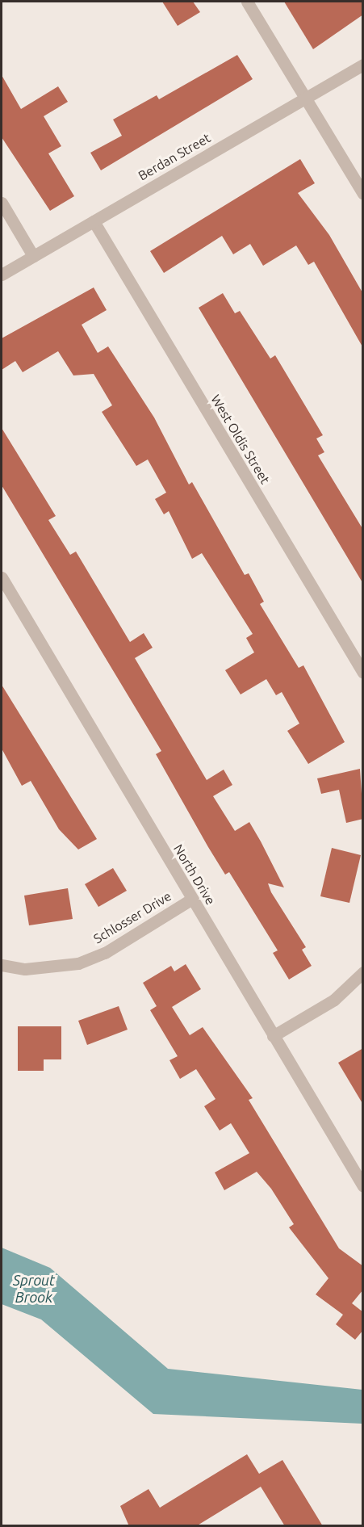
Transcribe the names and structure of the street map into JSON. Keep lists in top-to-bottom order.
{
  "streets": {
    "street": [
      "Berdan Street",
      "West Oldis Street",
      "North Drive",
      "Schlosser Drive"
    ]
  },
  "crossings": [
    ["Berdan Street", "West Oldis Street"],
    ["North Drive", "Schlosser Drive"]
  ],
  "water": ["Sprout Brook"]
}
